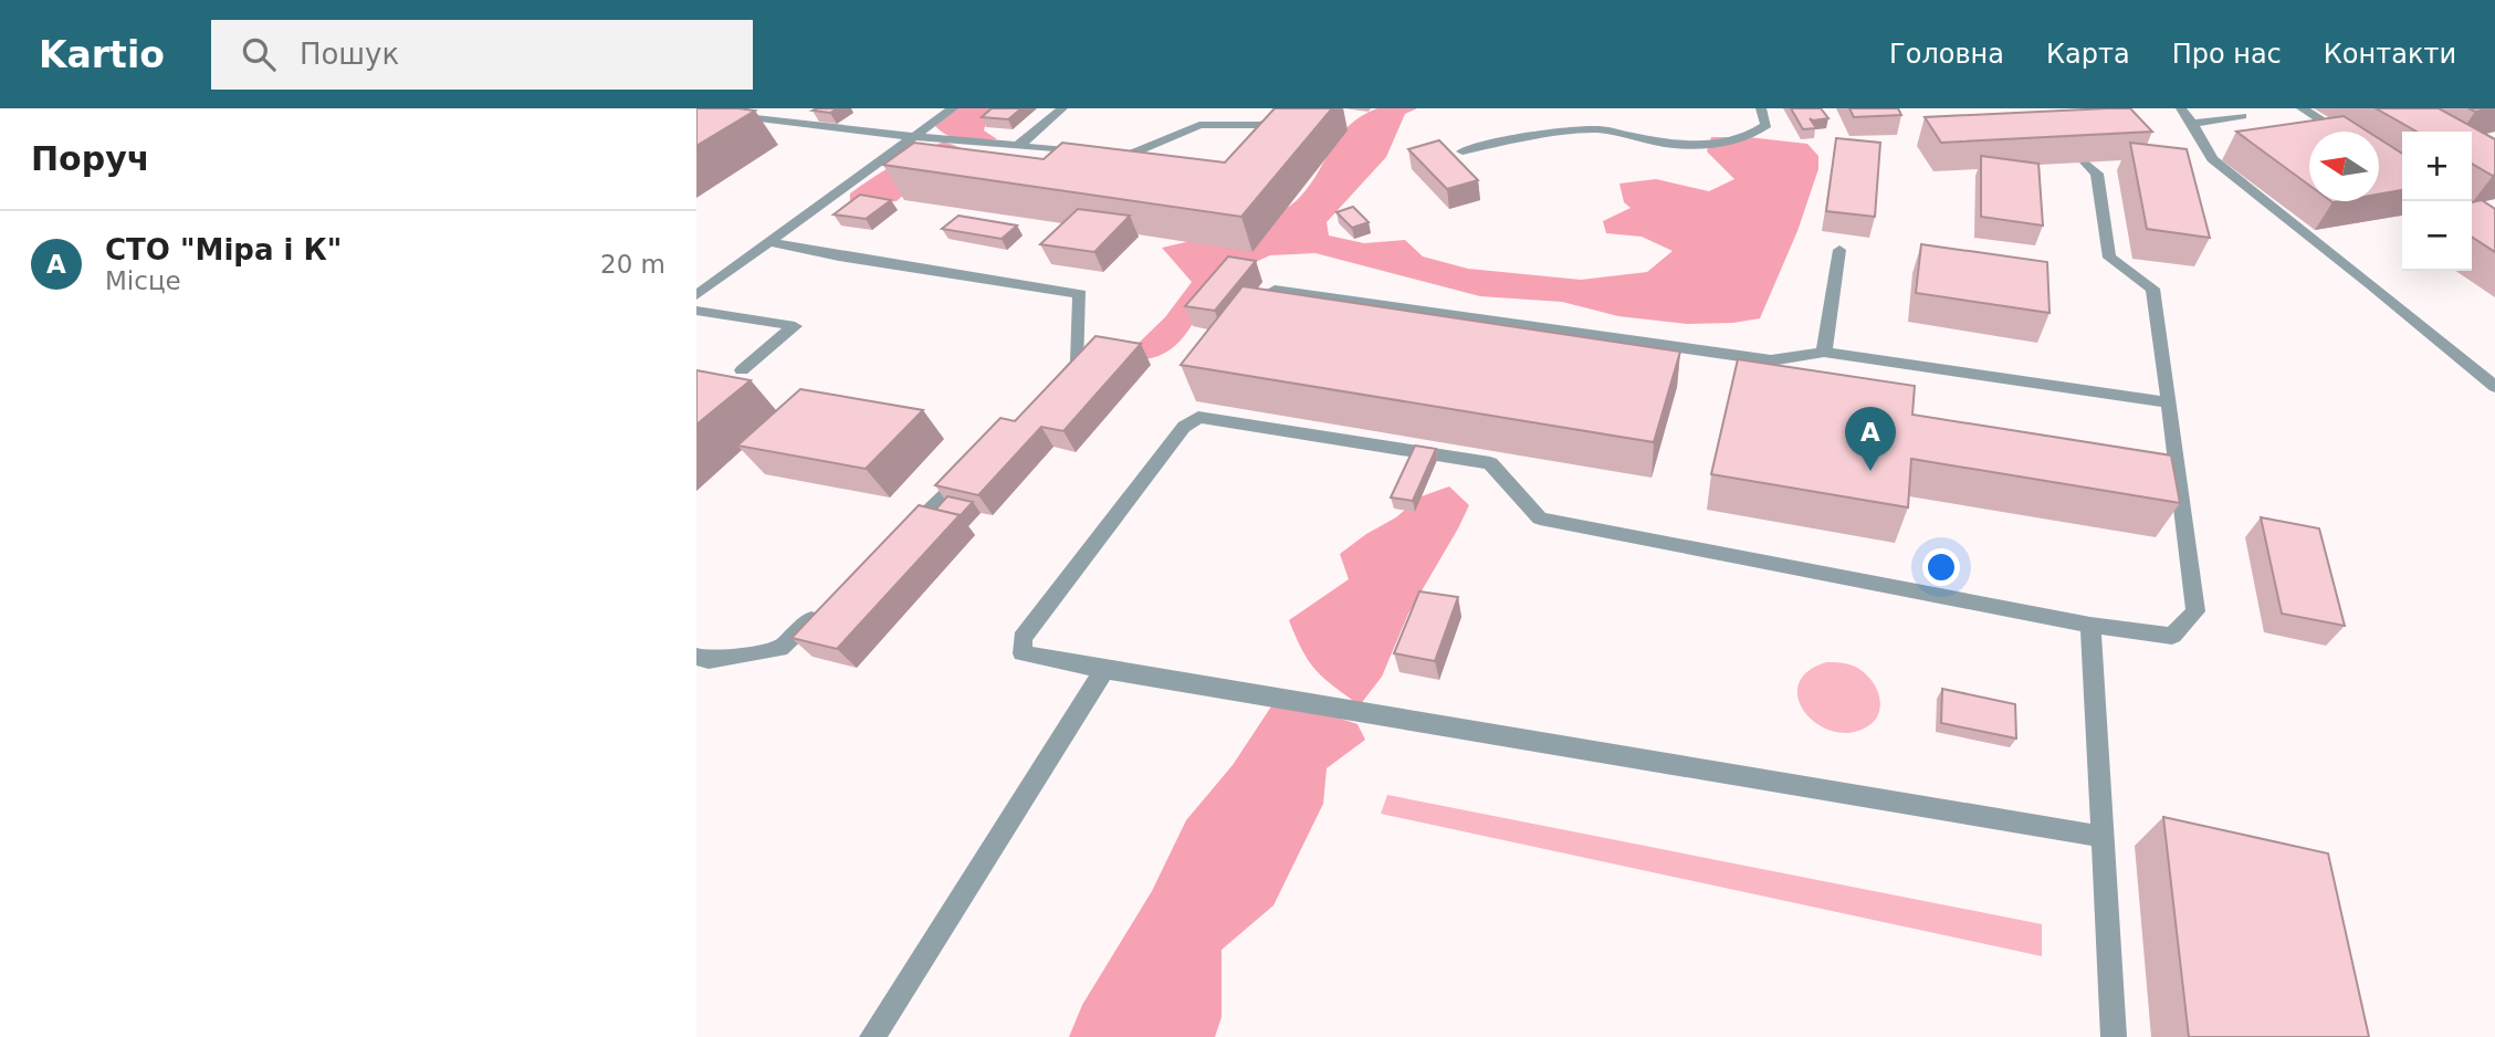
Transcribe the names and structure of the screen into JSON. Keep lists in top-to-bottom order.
{
  "north": "left",
  "page": {
    "header": "Kartio",
    "search": "Пошук",
    "nav": [
      "Головна",
      "Карта",
      "Про нас",
      "Контакти"
    ],
    "heading": "Поруч",
    "map_buttons": ["+", "−"],
    "list": [
      {
        "mark": "A",
        "name": "СТО \"Міра і К\"",
        "note": "Місце",
        "value": "20 m"
      }
    ],
    "pins": "A"
  }
}
